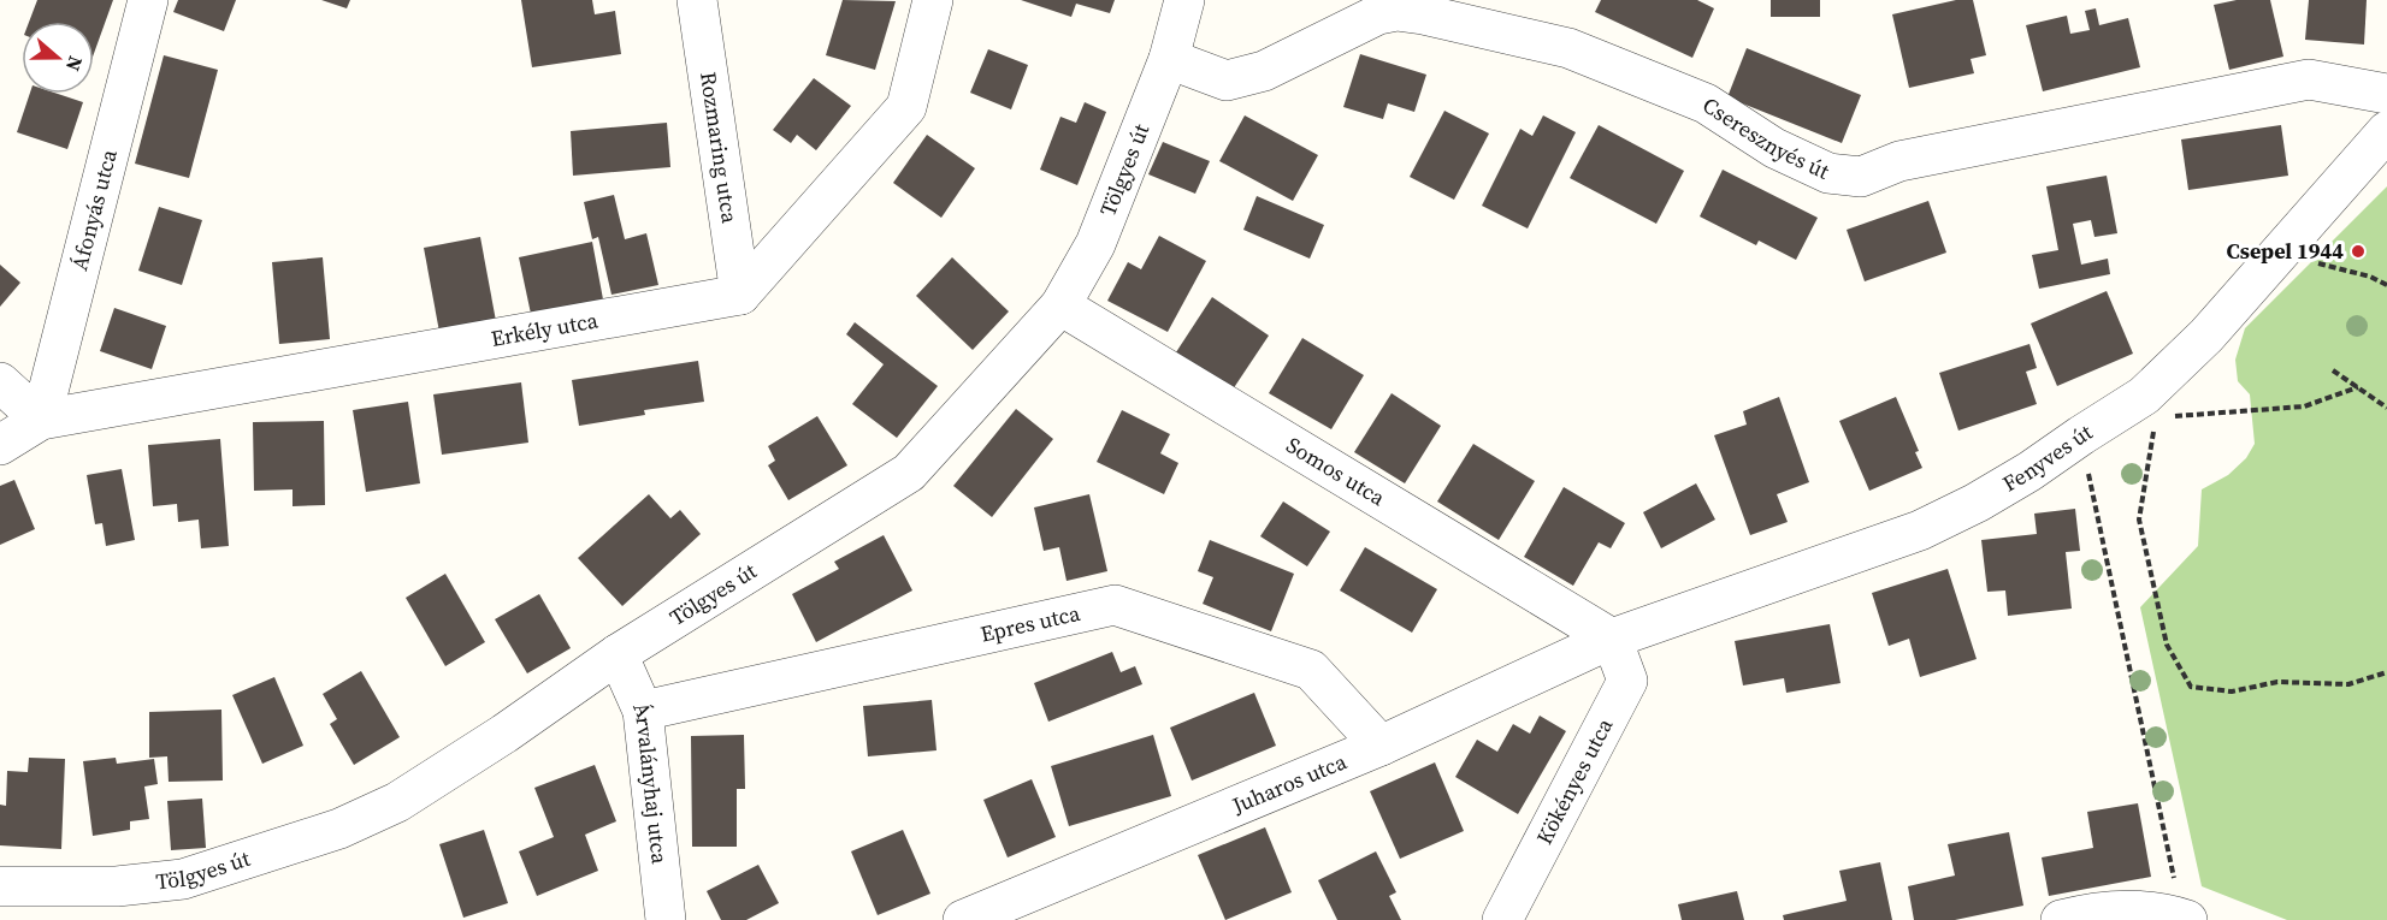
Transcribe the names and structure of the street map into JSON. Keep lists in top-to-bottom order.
{
  "streets": {
    "street": [
      "Cseresznyés út",
      "Rozmaring utca",
      "Tölgyes út",
      "Áfonyás utca",
      "Erkély utca",
      "Fenyves út",
      "Somos utca",
      "Epres utca",
      "Kökényes utca",
      "Juharos utca",
      "Árvalányhaj utca"
    ]
  },
  "crossings": [
    ["Cseresznyés út", "Tölgyes út"],
    ["Rozmaring utca", "Erkély utca"],
    ["Tölgyes út", "Somos utca"],
    ["Tölgyes út", "Árvalányhaj utca"],
    ["Áfonyás utca", "Erkély utca"],
    ["Fenyves út", "Somos utca"],
    ["Fenyves út", "Kökényes utca"],
    ["Fenyves út", "Juharos utca"],
    ["Somos utca", "Kökényes utca"],
    ["Somos utca", "Juharos utca"],
    ["Epres utca", "Juharos utca"],
    ["Epres utca", "Árvalányhaj utca"],
    ["Kökényes utca", "Juharos utca"]
  ],
  "places": ["Csepel 1944"],
  "north": "right"
}
